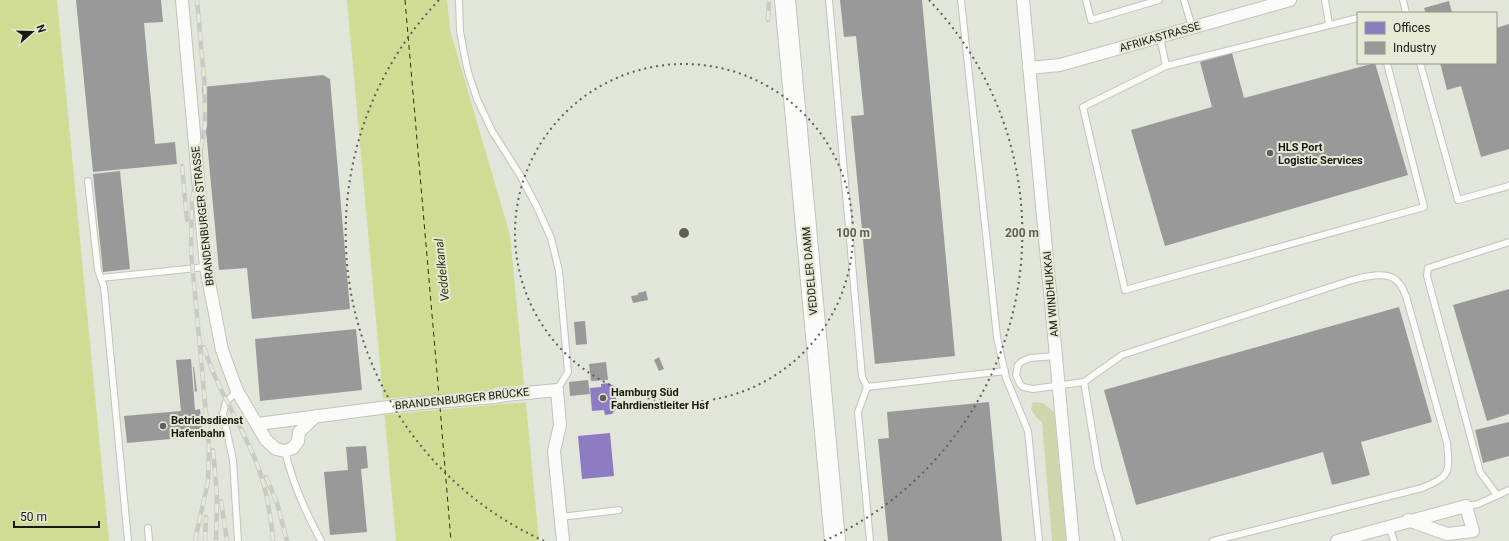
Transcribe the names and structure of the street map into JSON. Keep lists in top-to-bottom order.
{
  "streets": {
    "main road": ["VEDDELER DAMM"],
    "street": [
      "AFRIKASTRASSE",
      "BRANDENBURGER STRASSE",
      "AM WINDHUKKAI",
      "BRANDENBURGER BRÜCKE"
    ]
  },
  "crossings": [
    ["AFRIKASTRASSE", "AM WINDHUKKAI"]
  ],
  "water": ["Veddelkanal"],
  "places": ["HLS Port Logistic Services", "Hamburg Süd Fahrdienstleiter Hsf", "Betriebsdienst Hafenbahn"],
  "legend": ["Offices", "Industry"],
  "scale_bar": "50 m",
  "north": "right",
  "rings": ["100 m", "200 m"]
}
